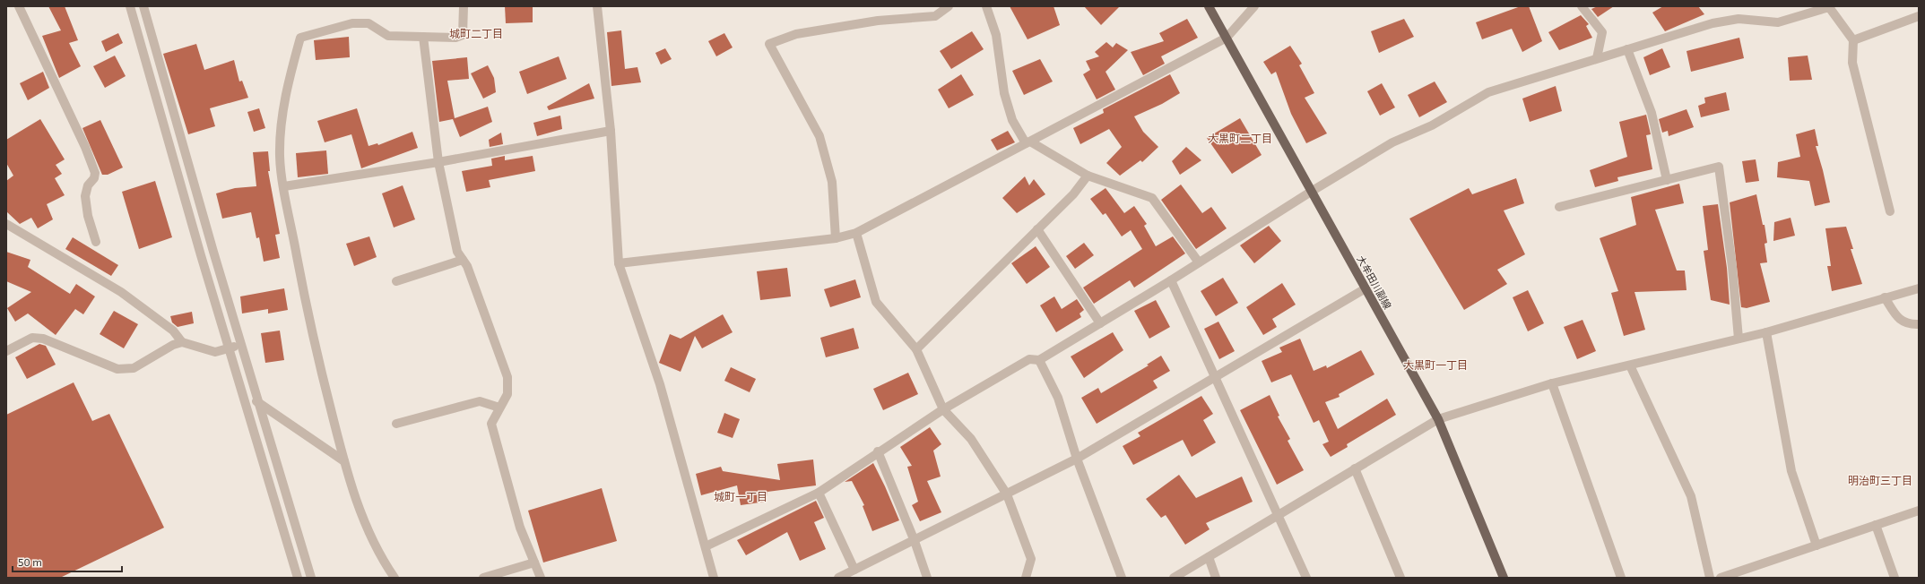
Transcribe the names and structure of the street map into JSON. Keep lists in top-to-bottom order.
{
  "streets": {
    "main road": ["大牟田川副線"]
  },
  "districts": [
    "城町二丁目",
    "大黒町二丁目",
    "大黒町一丁目",
    "明治町三丁目",
    "城町一丁目"
  ],
  "scale_bar": "50 m"
}
